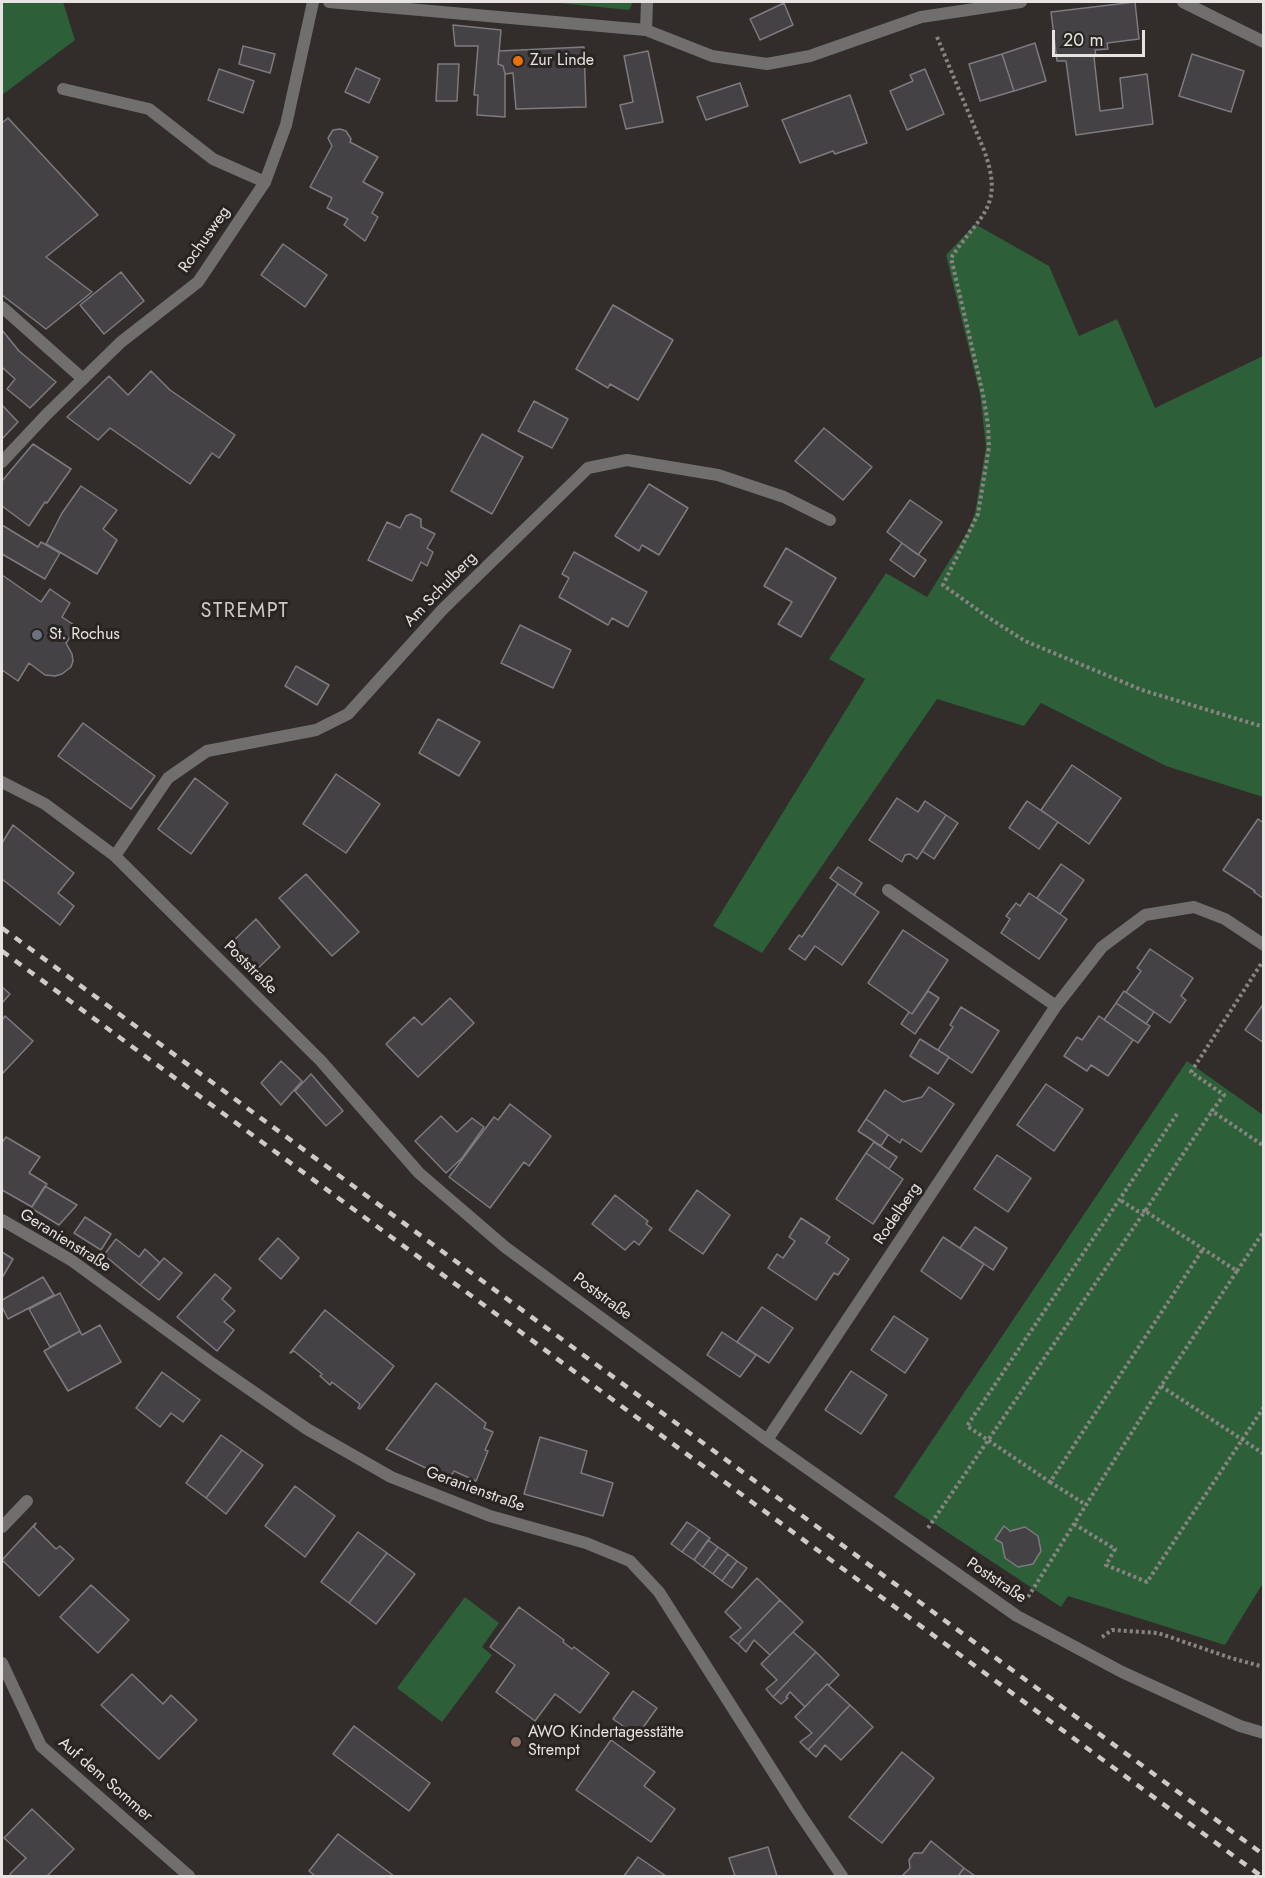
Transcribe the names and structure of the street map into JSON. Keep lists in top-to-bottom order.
{
  "streets": {
    "street": [
      "Rochusweg",
      "Am Schulberg",
      "Poststraße",
      "Rodelberg",
      "Geranienstraße",
      "Auf dem Sommer"
    ]
  },
  "crossings": [
    ["Am Schulberg", "Poststraße"],
    ["Poststraße", "Rodelberg"]
  ],
  "districts": ["STREMPT"],
  "places": ["Zur Linde", "St. Rochus", "AWO Kindertagesstätte Strempt"],
  "scale_bar": "20 m"
}
